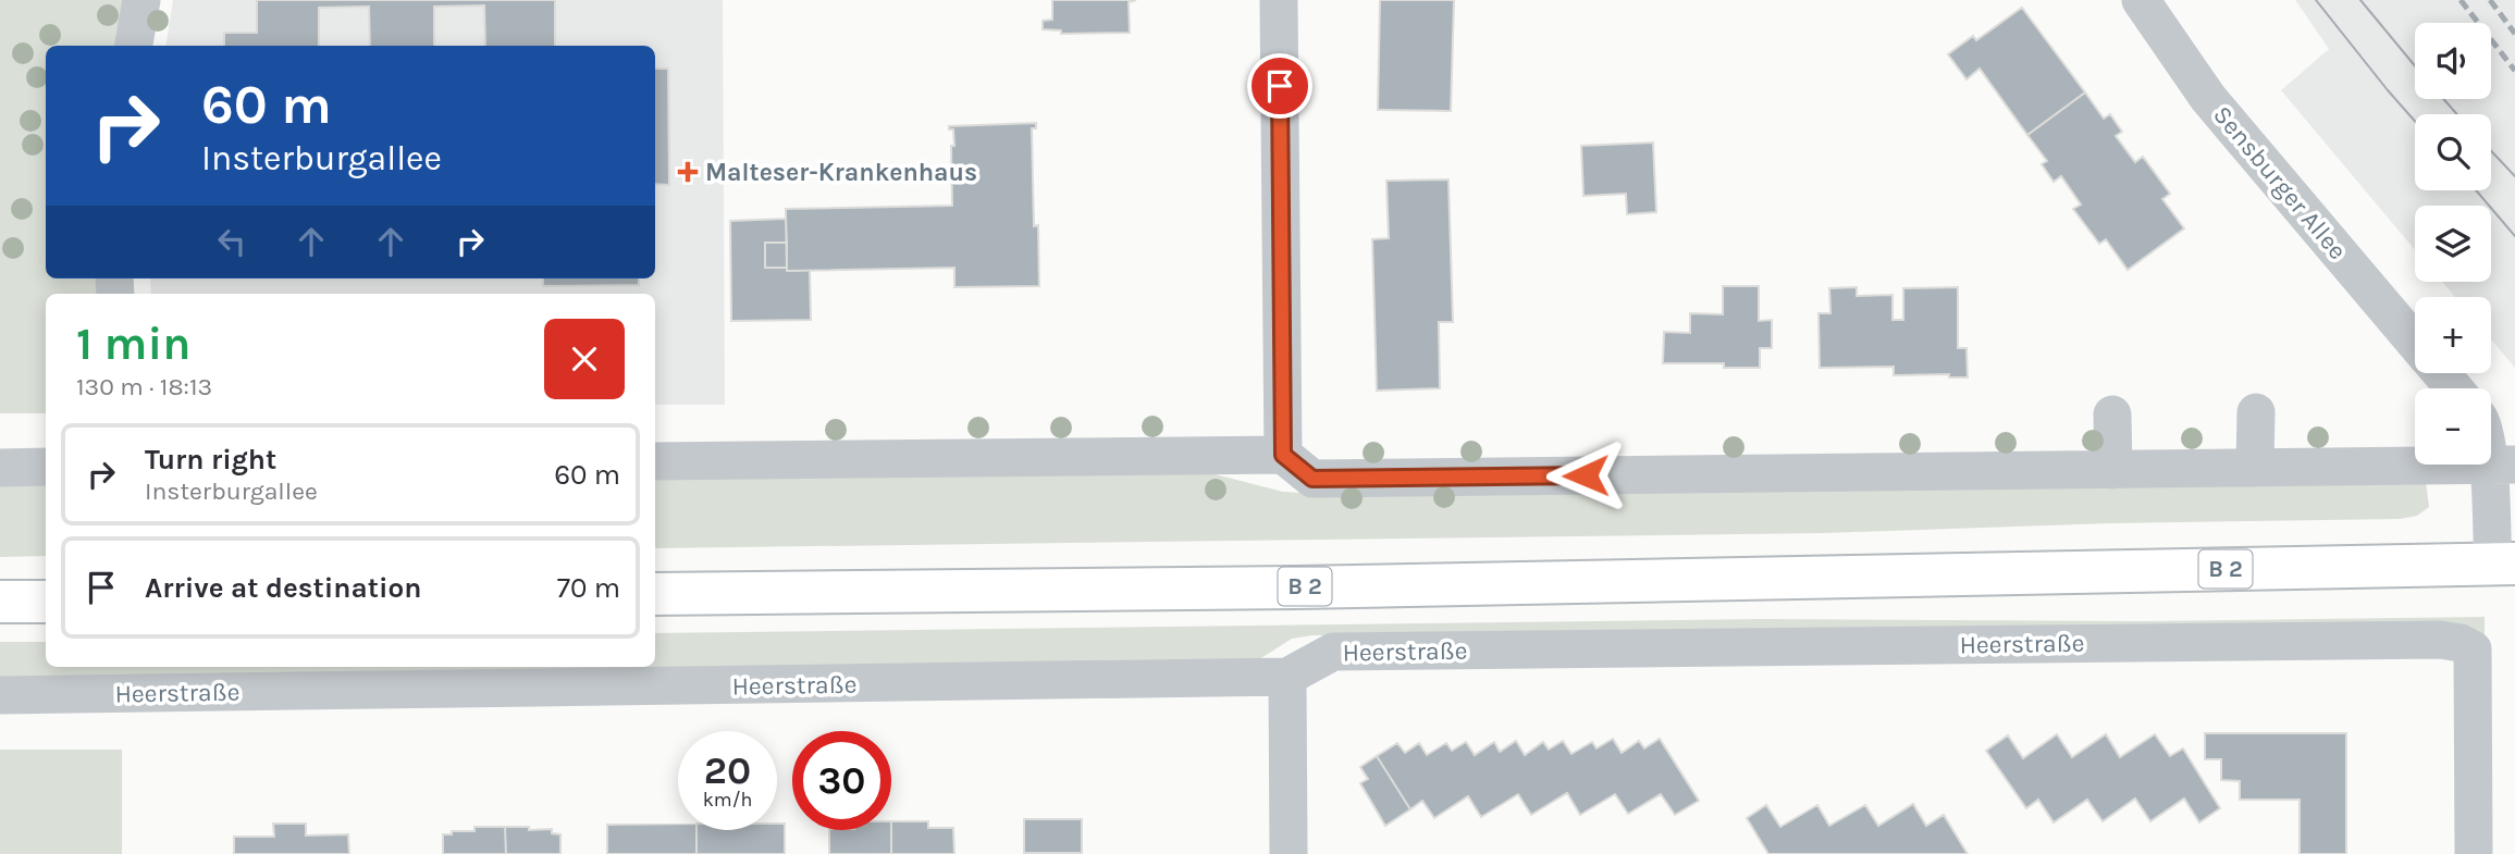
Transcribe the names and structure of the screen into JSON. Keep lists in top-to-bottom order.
{
  "streets": {
    "main road": ["B 2"],
    "street": ["Sensburger Allee", "Heerstraße"]
  },
  "places": {
    "health": ["Malteser-Krankenhaus"]
  },
  "page": {
    "map_buttons": ["+", "−"],
    "turn": ["60 m", "Insterburgallee"],
    "heading": ["1 min", "130 m · 18:13"],
    "list": [
      {
        "name": "Turn right",
        "note": "Insterburgallee",
        "value": "60 m"
      },
      {
        "name": "Arrive at destination",
        "value": "70 m"
      }
    ],
    "speed": "20 km/h",
    "limit": "30"
  }
}
